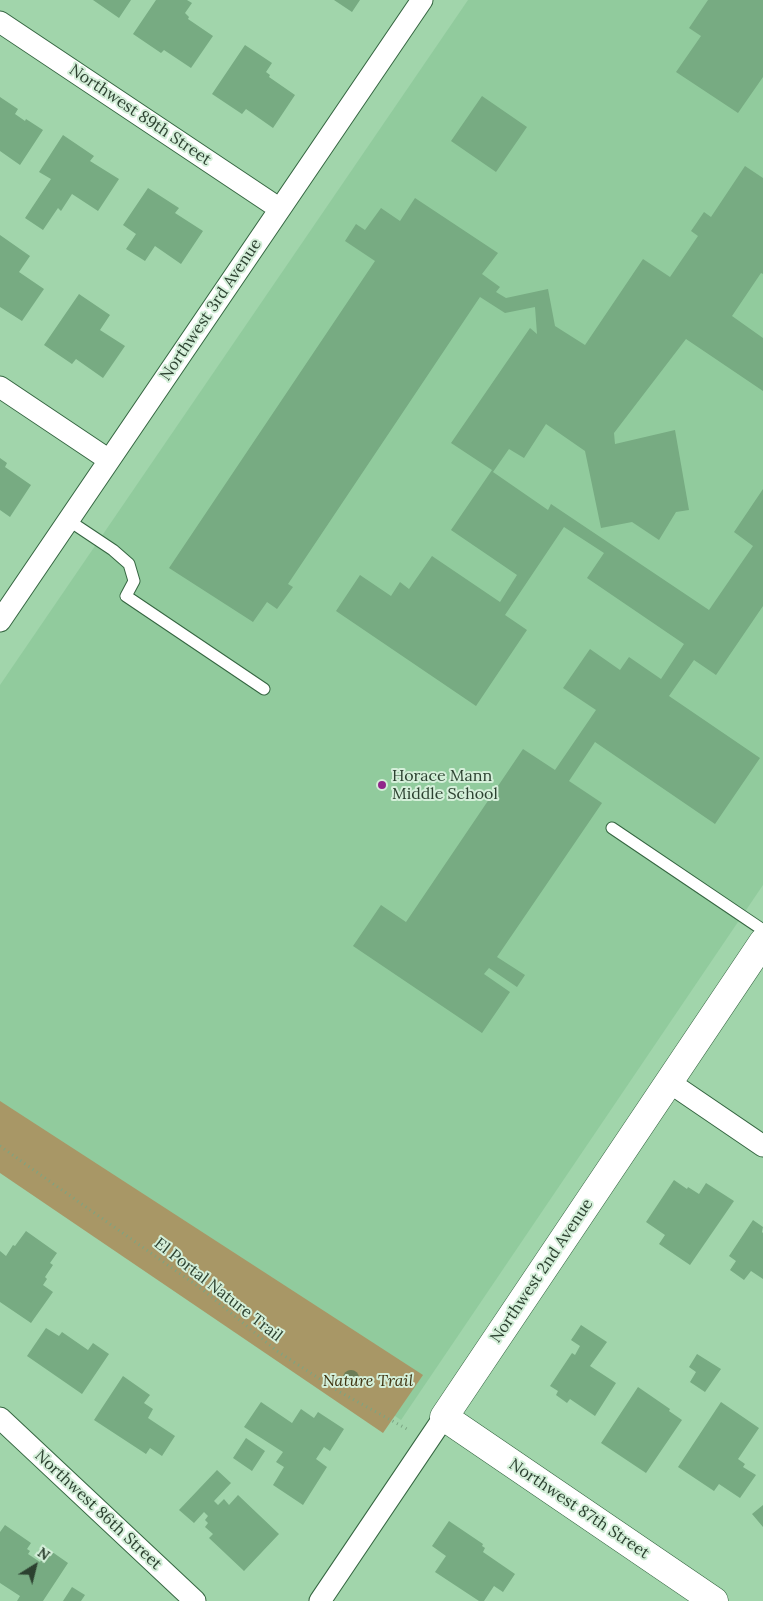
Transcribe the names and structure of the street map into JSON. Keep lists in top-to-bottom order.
{
  "streets": {
    "street": [
      "Northwest 89th Street",
      "Northwest 3rd Avenue",
      "Northwest 2nd Avenue",
      "Northwest 87th Street",
      "Northwest 86th Street"
    ],
    "path": ["El Portal Nature Trail"]
  },
  "crossings": [
    ["Northwest 89th Street", "Northwest 3rd Avenue"],
    ["Northwest 2nd Avenue", "El Portal Nature Trail"],
    ["Northwest 2nd Avenue", "Northwest 87th Street"]
  ],
  "parks": ["Nature Trail"],
  "places": ["Horace Mann Middle School"],
  "north": "top right"
}
